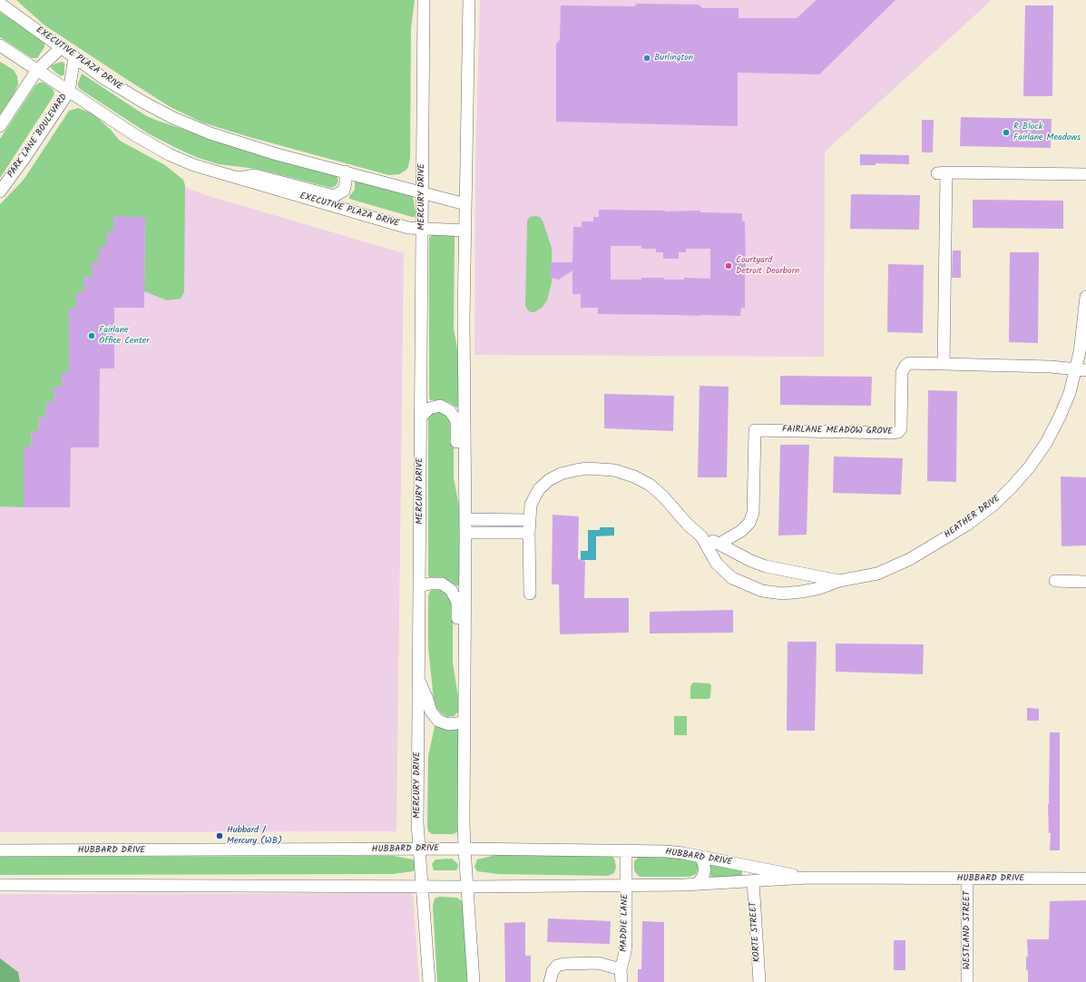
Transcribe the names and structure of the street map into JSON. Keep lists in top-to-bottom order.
{
  "streets": {
    "street": [
      "EXECUTIVE PLAZA DRIVE",
      "PARK LANE BOULEVARD",
      "MERCURY DRIVE",
      "FAIRLANE MEADOW GROVE",
      "HEATHER DRIVE",
      "HUBBARD DRIVE",
      "MADDIE LANE",
      "WESTLAND STREET",
      "KORTE STREET"
    ]
  },
  "crossings": [
    ["EXECUTIVE PLAZA DRIVE", "PARK LANE BOULEVARD"],
    ["EXECUTIVE PLAZA DRIVE", "MERCURY DRIVE"],
    ["MERCURY DRIVE", "HUBBARD DRIVE"],
    ["FAIRLANE MEADOW GROVE", "HEATHER DRIVE"],
    ["HUBBARD DRIVE", "MADDIE LANE"],
    ["HUBBARD DRIVE", "WESTLAND STREET"],
    ["HUBBARD DRIVE", "KORTE STREET"]
  ],
  "places": [
    "Burlington",
    "R Block Fairlane Meadows",
    "Courtyard Detroit Dearborn",
    "Fairlane Office Center",
    "Hubbard / Mercury (WB)"
  ]
}
